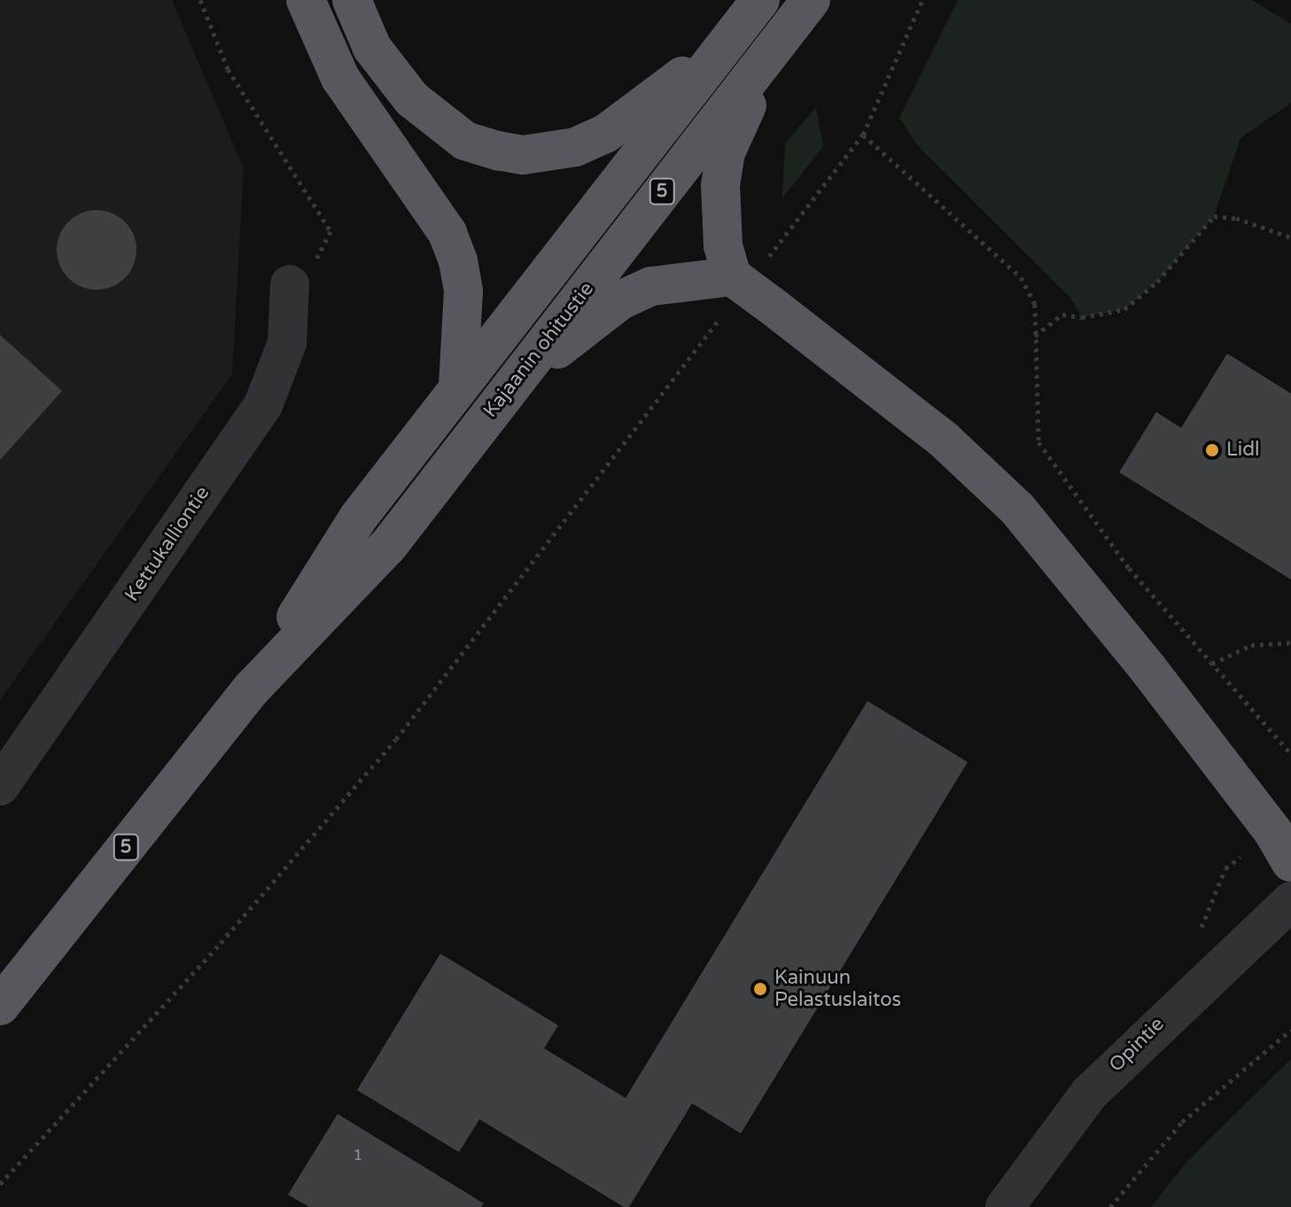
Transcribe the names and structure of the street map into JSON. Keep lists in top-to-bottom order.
{
  "streets": {
    "highway": ["5", "Kajaanin ohitustie"],
    "street": ["Kettukalliontie", "Opintie"]
  },
  "places": ["Lidl", "Kainuun Pelastuslaitos"],
  "house_numbers": ["1"]
}
